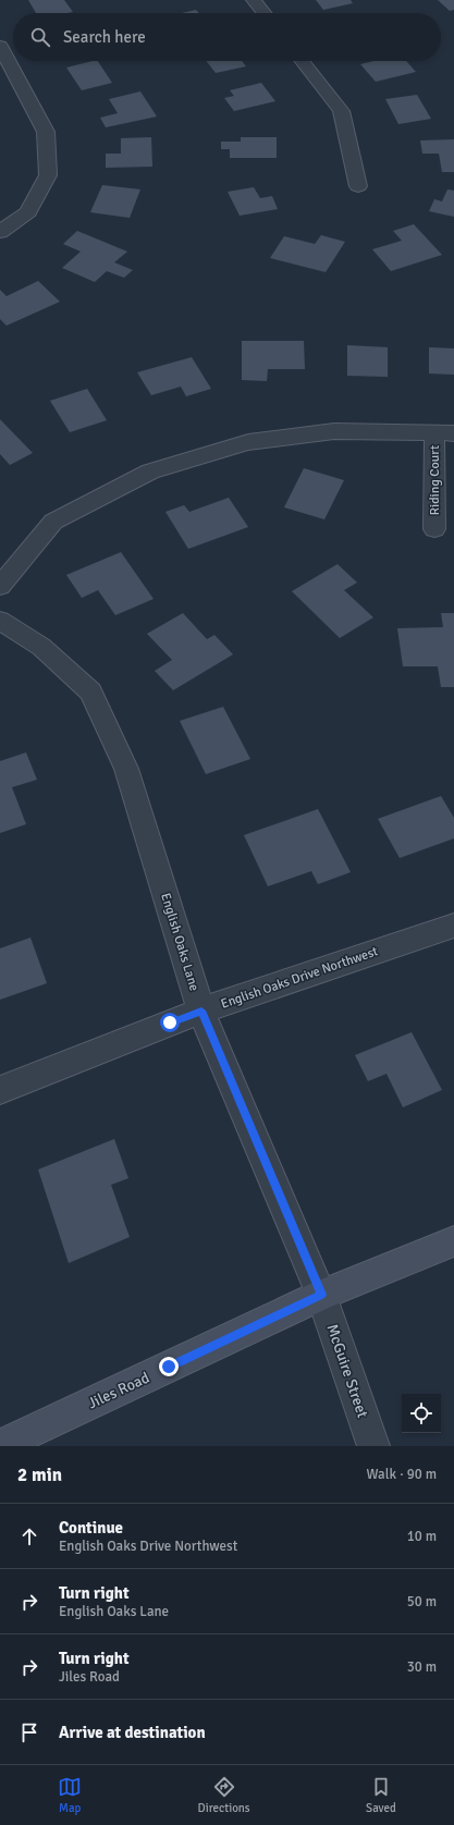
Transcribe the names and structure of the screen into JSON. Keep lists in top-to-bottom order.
{
  "streets": {
    "street": [
      "Riding Court",
      "English Oaks Lane",
      "English Oaks Drive Northwest",
      "McGuire Street",
      "Jiles Road"
    ]
  },
  "crossings": [
    ["English Oaks Lane", "English Oaks Drive Northwest"],
    ["English Oaks Lane", "McGuire Street"],
    ["English Oaks Lane", "Jiles Road"],
    ["McGuire Street", "Jiles Road"]
  ],
  "page": {
    "search": "Search here",
    "heading": ["2 min", "Walk · 90 m"],
    "list": [
      ["Continue", "English Oaks Drive Northwest", "10 m"],
      ["Turn right", "English Oaks Lane", "50 m"],
      ["Turn right", "Jiles Road", "30 m"],
      "Arrive at destination"
    ],
    "nav": ["Map", "Directions", "Saved"]
  }
}
